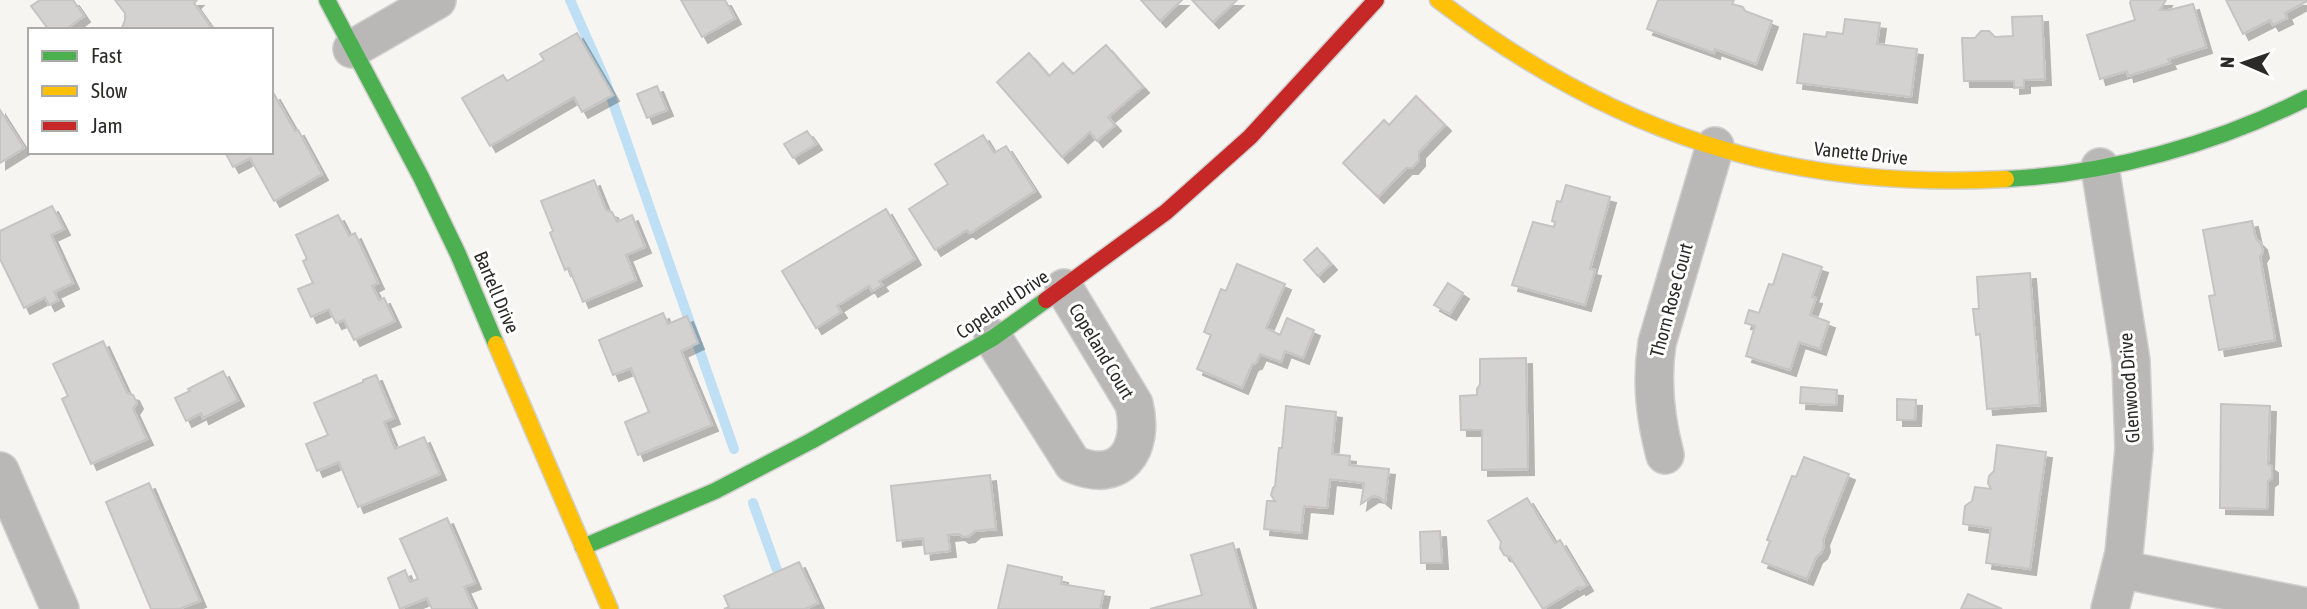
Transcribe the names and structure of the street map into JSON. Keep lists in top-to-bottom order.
{
  "streets": {
    "street": [
      "Vanette Drive",
      "Bartell Drive",
      "Thorn Rose Court",
      "Copeland Drive",
      "Copeland Court",
      "Glenwood Drive"
    ]
  },
  "crossings": [
    ["Vanette Drive", "Thorn Rose Court"],
    ["Vanette Drive", "Glenwood Drive"],
    ["Bartell Drive", "Copeland Drive"],
    ["Copeland Drive", "Copeland Court"]
  ],
  "legend": ["Fast", "Slow", "Jam"],
  "north": "left"
}
